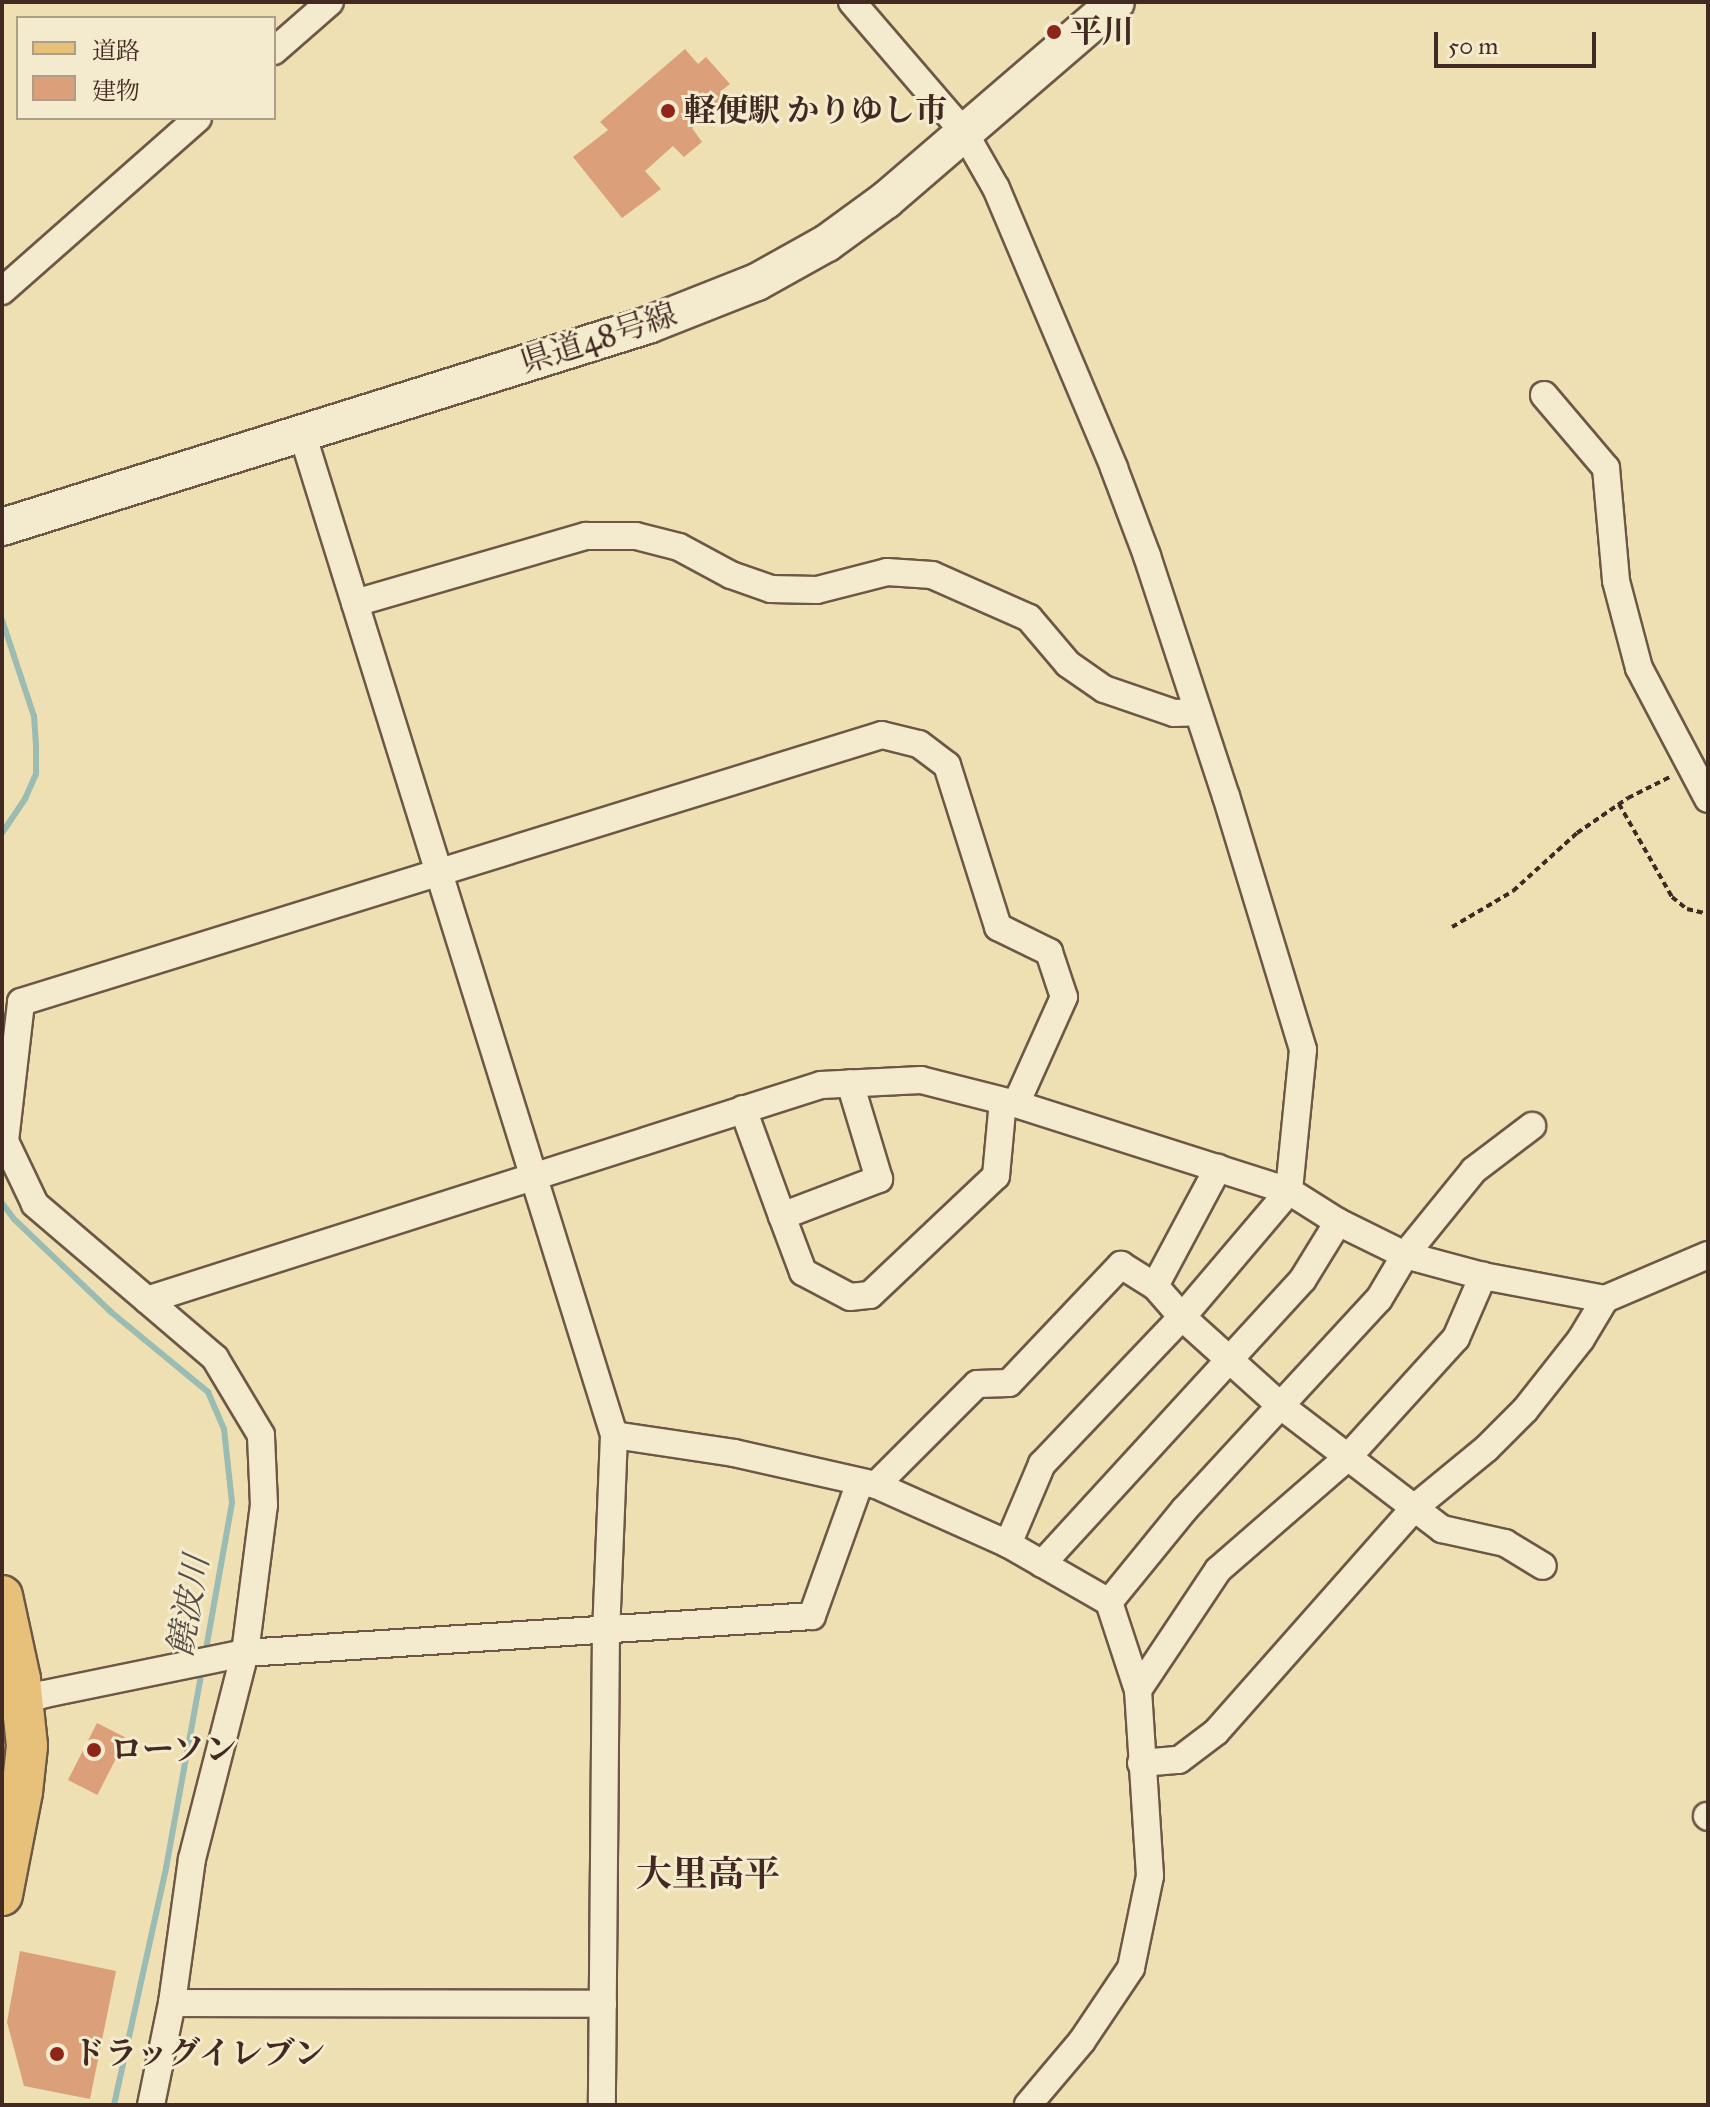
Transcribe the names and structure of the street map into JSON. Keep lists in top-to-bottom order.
{
  "streets": {
    "main road": ["県道48号線"]
  },
  "districts": ["大里高平"],
  "water": ["饒波川"],
  "places": [
    "平川",
    "軽便駅 かりゆし市",
    "ローソン",
    "ドラッグイレブン"
  ],
  "legend": ["道路", "建物"],
  "scale_bar": "50 m"
}
